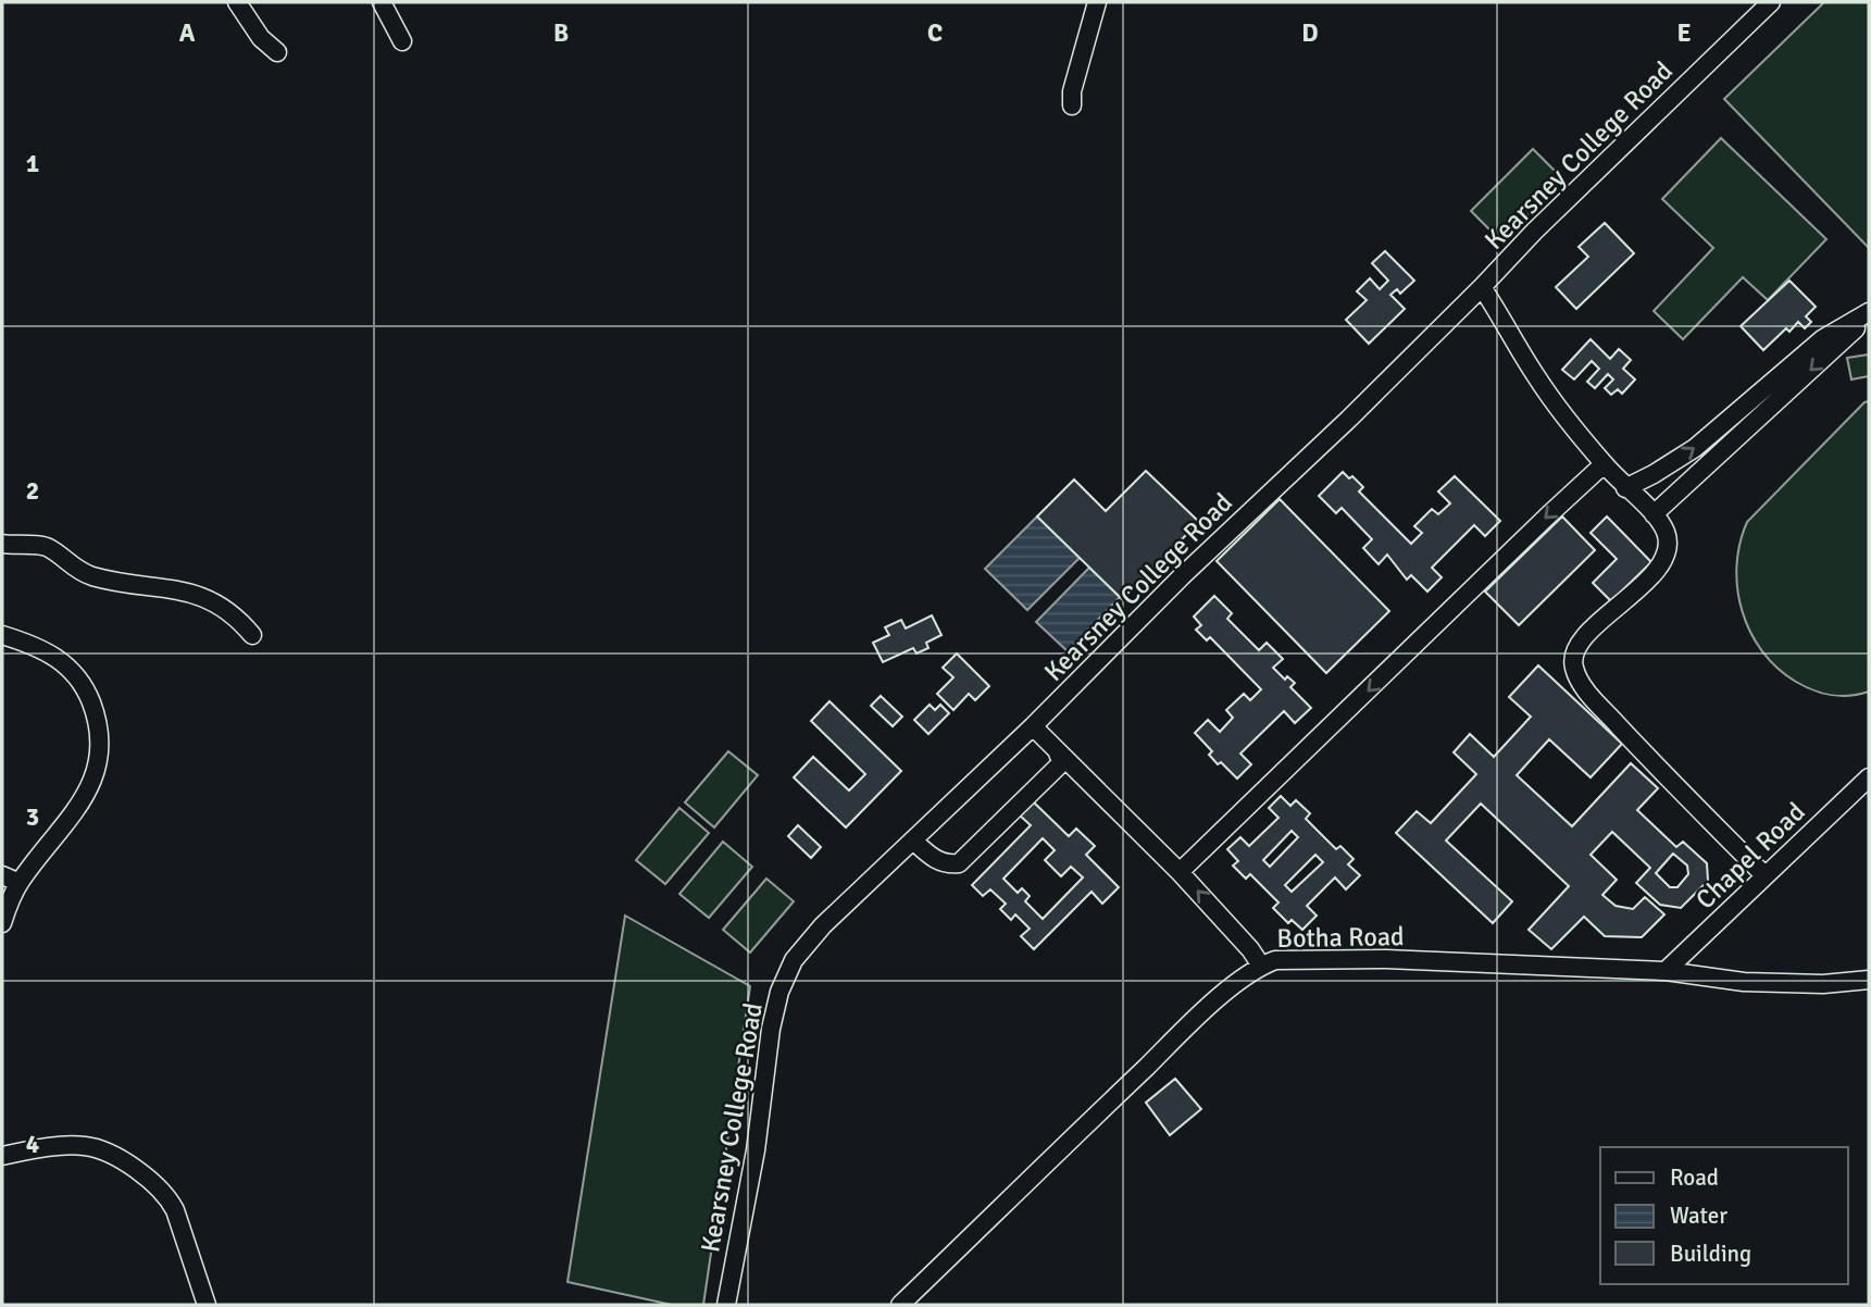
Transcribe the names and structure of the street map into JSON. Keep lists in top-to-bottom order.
{
  "streets": {
    "street": ["Kearsney College Road", "Chapel Road", "Botha Road"]
  },
  "crossings": [
    ["Chapel Road", "Botha Road"]
  ],
  "legend": ["Road", "Water", "Building"],
  "grid": {
    "columns": [
      "A",
      "B",
      "C",
      "D",
      "E"
    ],
    "rows": [
      "1",
      "2",
      "3",
      "4"
    ]
  }
}
